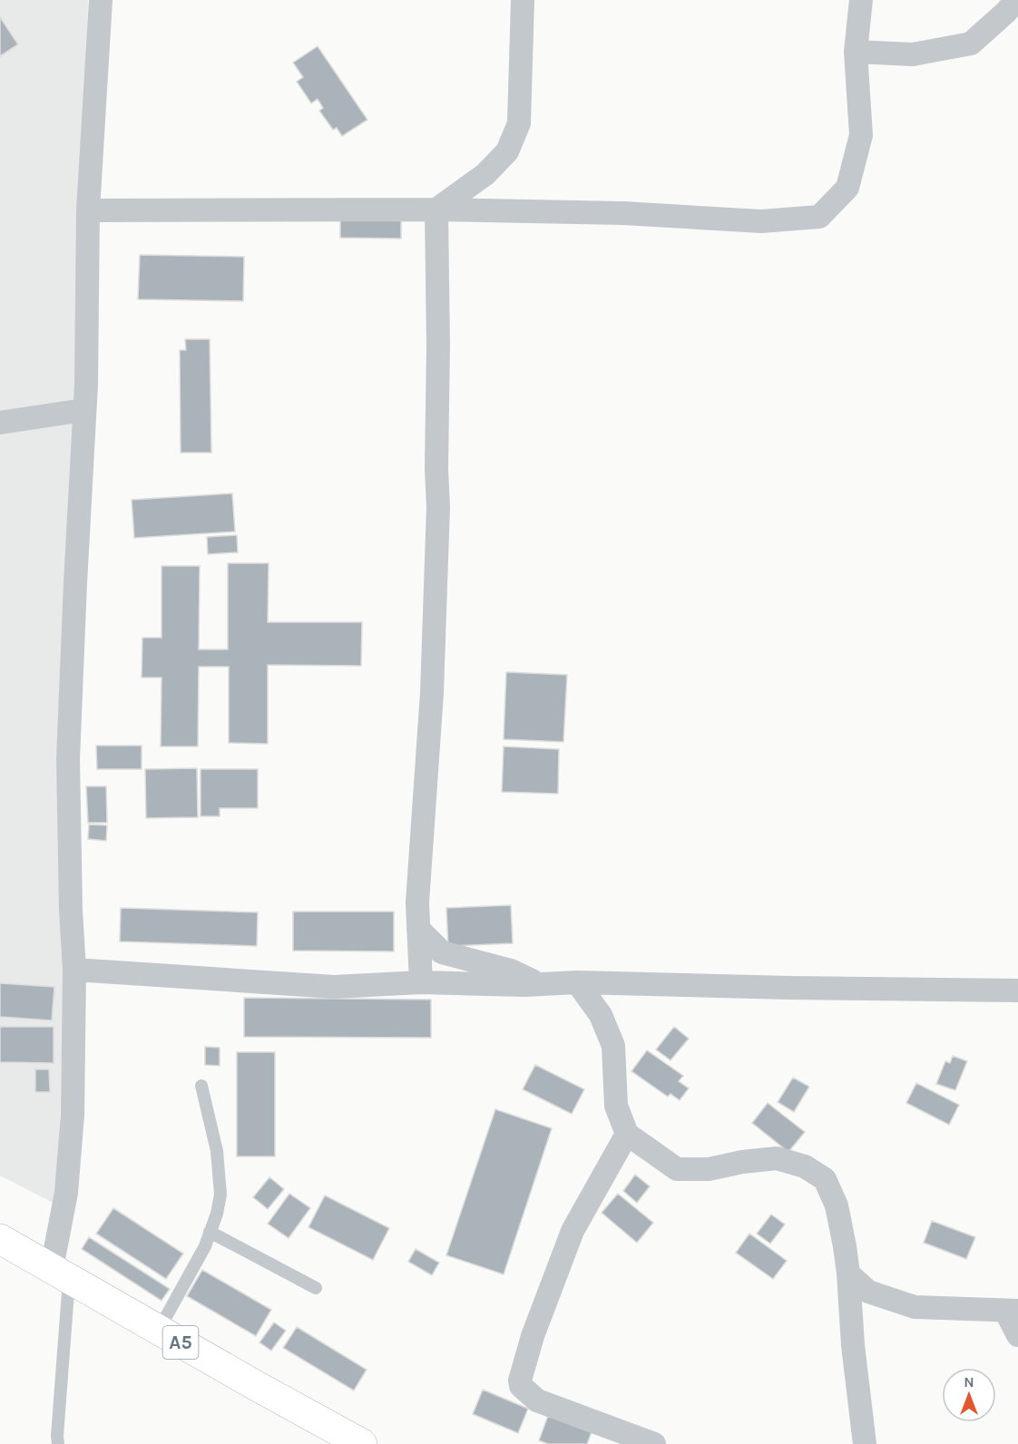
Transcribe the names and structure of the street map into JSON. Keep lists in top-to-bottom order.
{
  "streets": {
    "highway": ["A5"]
  },
  "north": "top"
}
